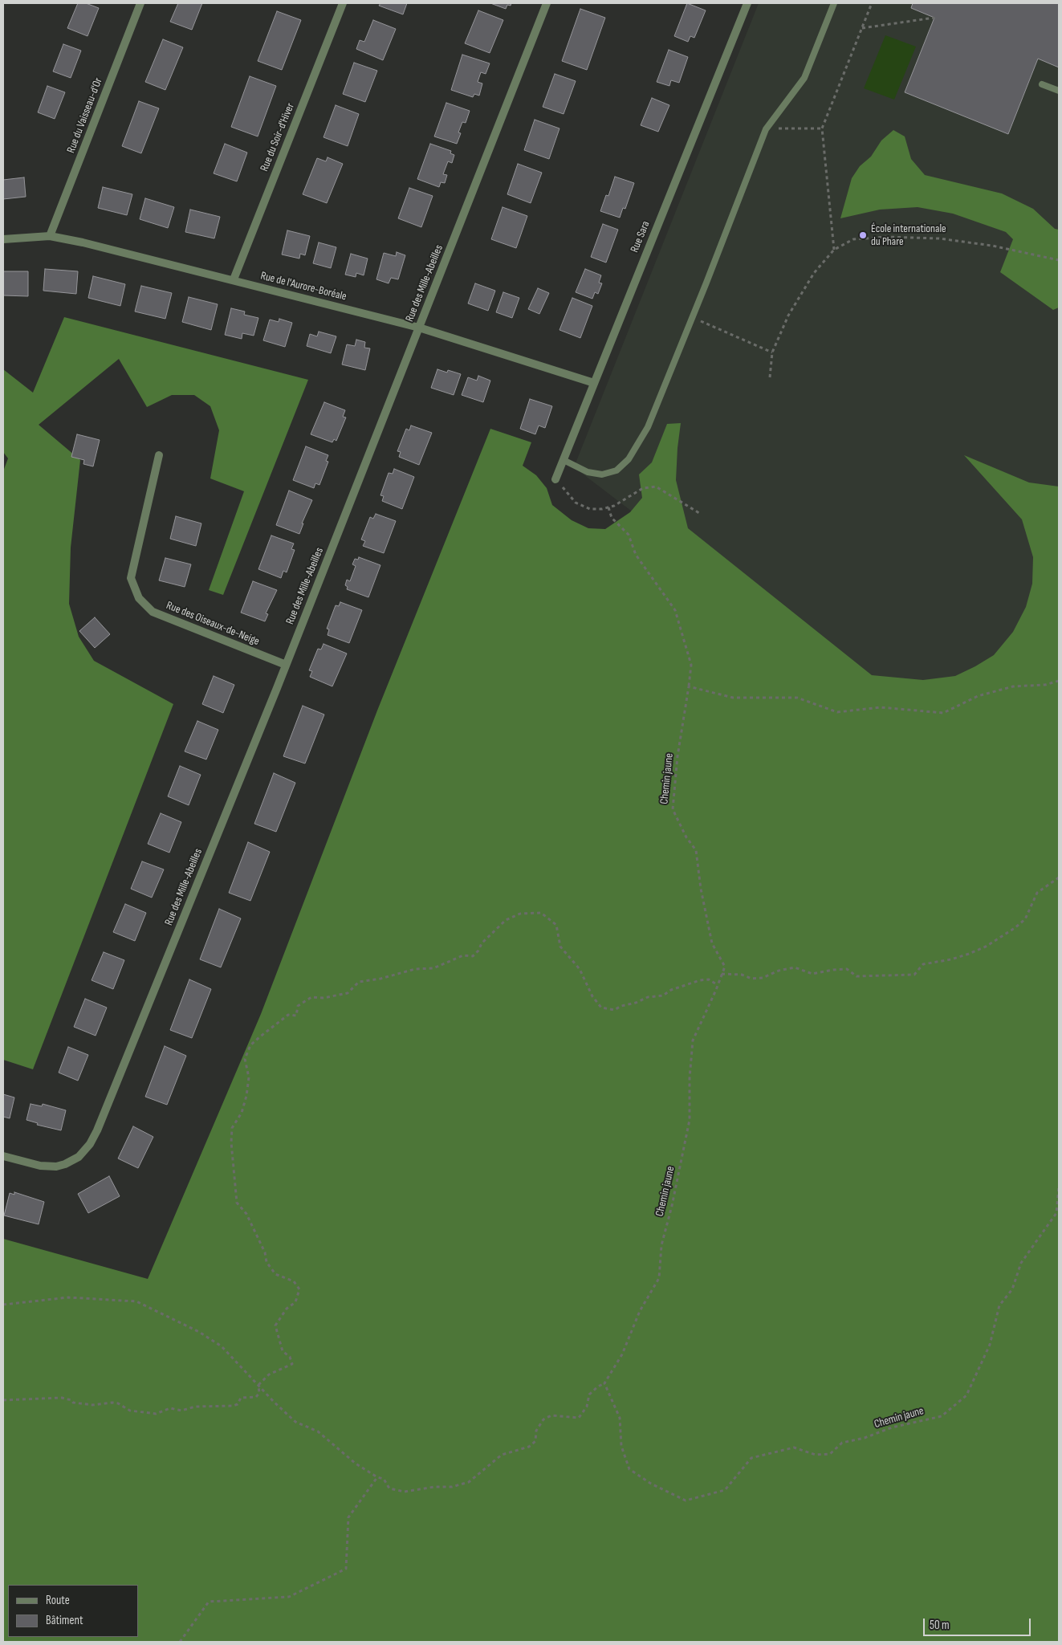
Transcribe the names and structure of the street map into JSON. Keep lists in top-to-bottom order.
{
  "streets": {
    "street": [
      "Rue du Vaisseau-d'Or",
      "Rue du Soir-d'Hiver",
      "Rue Sara",
      "Rue des Mille-Abeilles",
      "Rue de l'Aurore-Boréale",
      "Rue des Oiseaux-de-Neige"
    ],
    "path": ["Chemin jaune"]
  },
  "crossings": [
    ["Rue du Vaisseau-d'Or", "Rue de l'Aurore-Boréale"],
    ["Rue du Soir-d'Hiver", "Rue de l'Aurore-Boréale"],
    ["Rue Sara", "Rue de l'Aurore-Boréale"],
    ["Rue des Mille-Abeilles", "Rue de l'Aurore-Boréale"],
    ["Rue des Mille-Abeilles", "Rue des Oiseaux-de-Neige"]
  ],
  "places": ["École internationale du Phare"],
  "legend": ["Route", "Bâtiment"],
  "scale_bar": "50 m"
}
